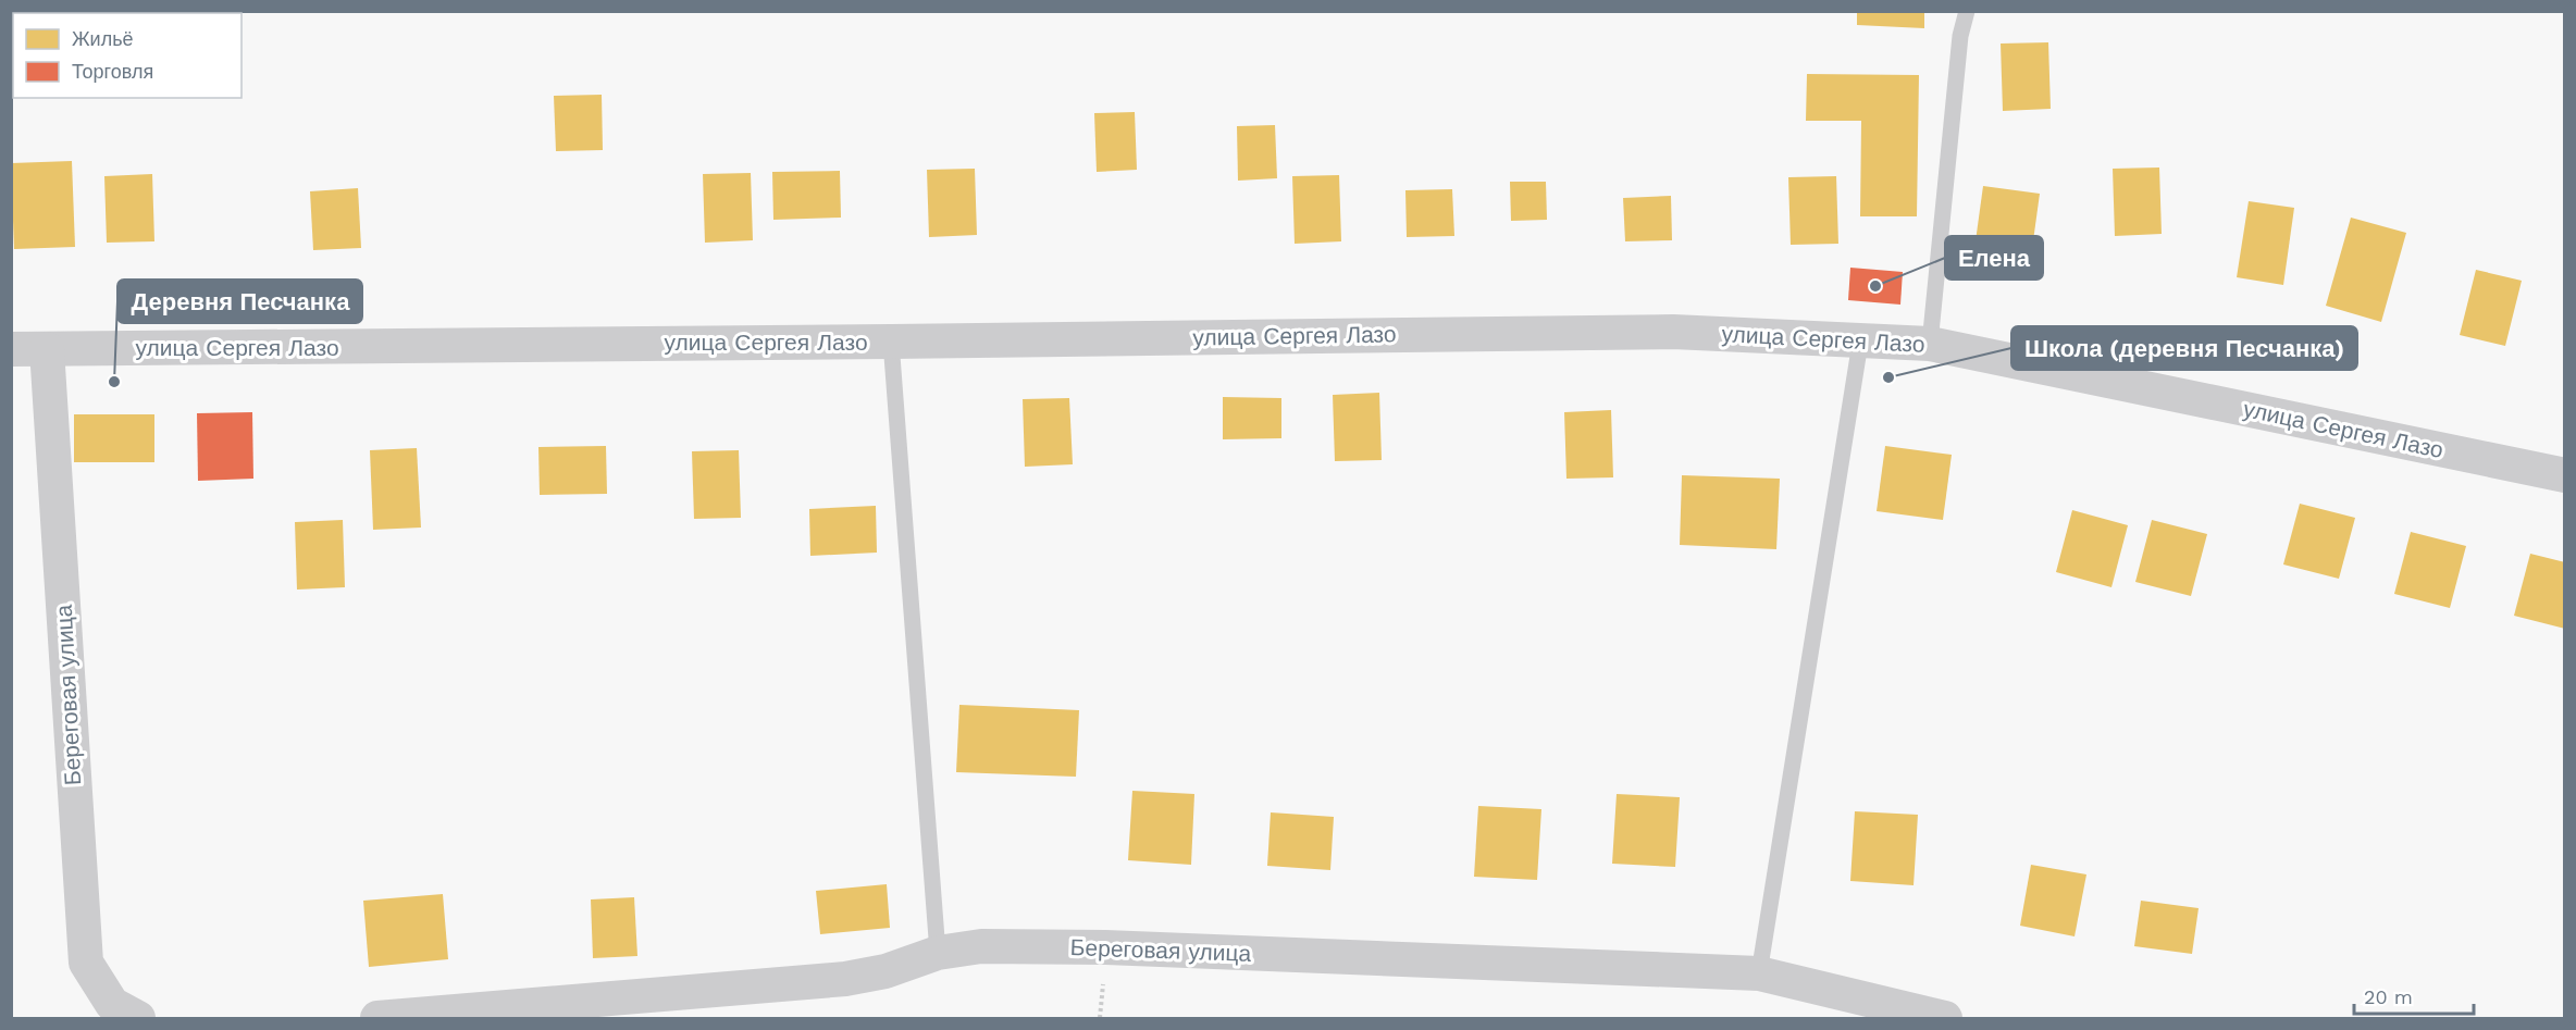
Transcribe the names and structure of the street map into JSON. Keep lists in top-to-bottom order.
{
  "streets": {
    "street": ["улица Сергея Лазо", "Береговая улица"]
  },
  "crossings": [
    ["улица Сергея Лазо", "Береговая улица"]
  ],
  "places": ["Елена", "Школа (деревня Песчанка)", "Деревня Песчанка"],
  "legend": ["Жильё", "Торговля"],
  "scale_bar": "20 m"
}
